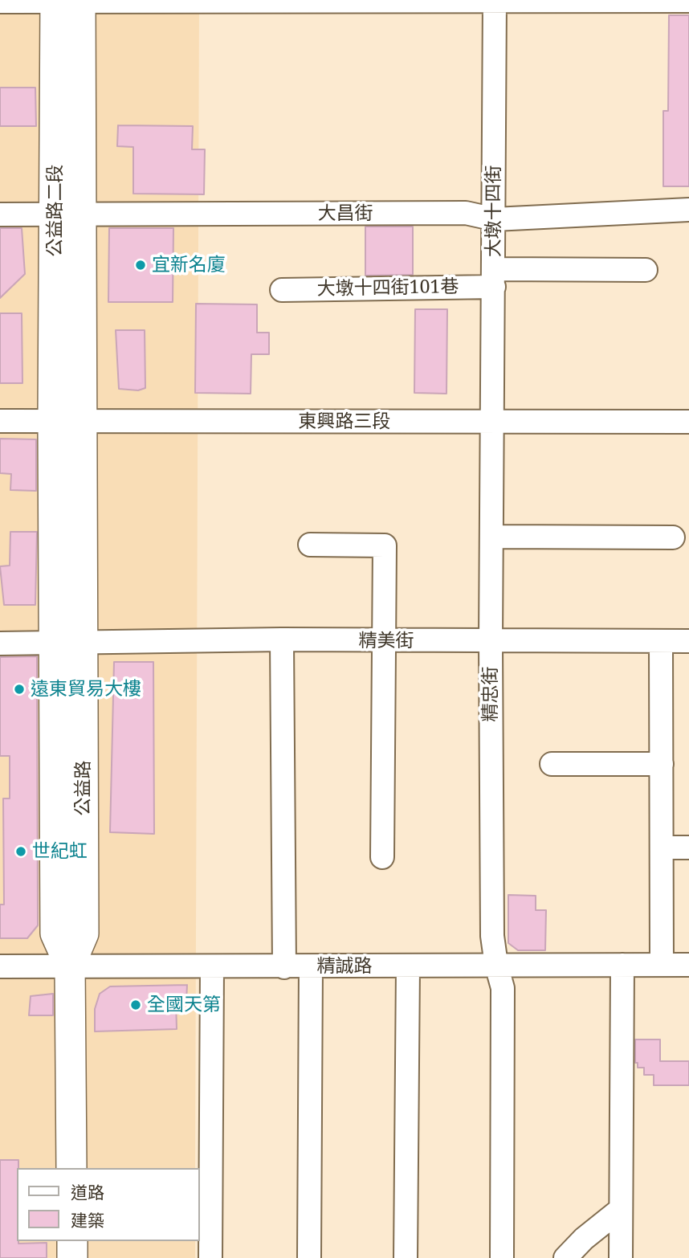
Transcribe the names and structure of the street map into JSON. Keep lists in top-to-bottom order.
{
  "streets": {
    "main road": ["公益路二段", "公益路"],
    "street": [
      "大墩十四街",
      "大昌街",
      "大墩十四街101巷",
      "東興路三段",
      "精美街",
      "精忠街",
      "精誠路"
    ]
  },
  "crossings": [
    ["公益路二段", "大昌街"],
    ["公益路二段", "東興路三段"],
    ["公益路二段", "公益路"],
    ["大墩十四街", "大昌街"],
    ["大墩十四街", "大墩十四街101巷"],
    ["大墩十四街", "東興路三段"],
    ["大墩十四街", "精忠街"],
    ["東興路三段", "精忠街"],
    ["東興路三段", "公益路"],
    ["精美街", "精忠街"],
    ["精美街", "公益路"],
    ["精忠街", "精誠路"],
    ["公益路", "精誠路"]
  ],
  "places": [
    "宜新名廈",
    "遠東貿易大樓",
    "世紀虹",
    "全國天第"
  ],
  "legend": ["道路", "建築"]
}
